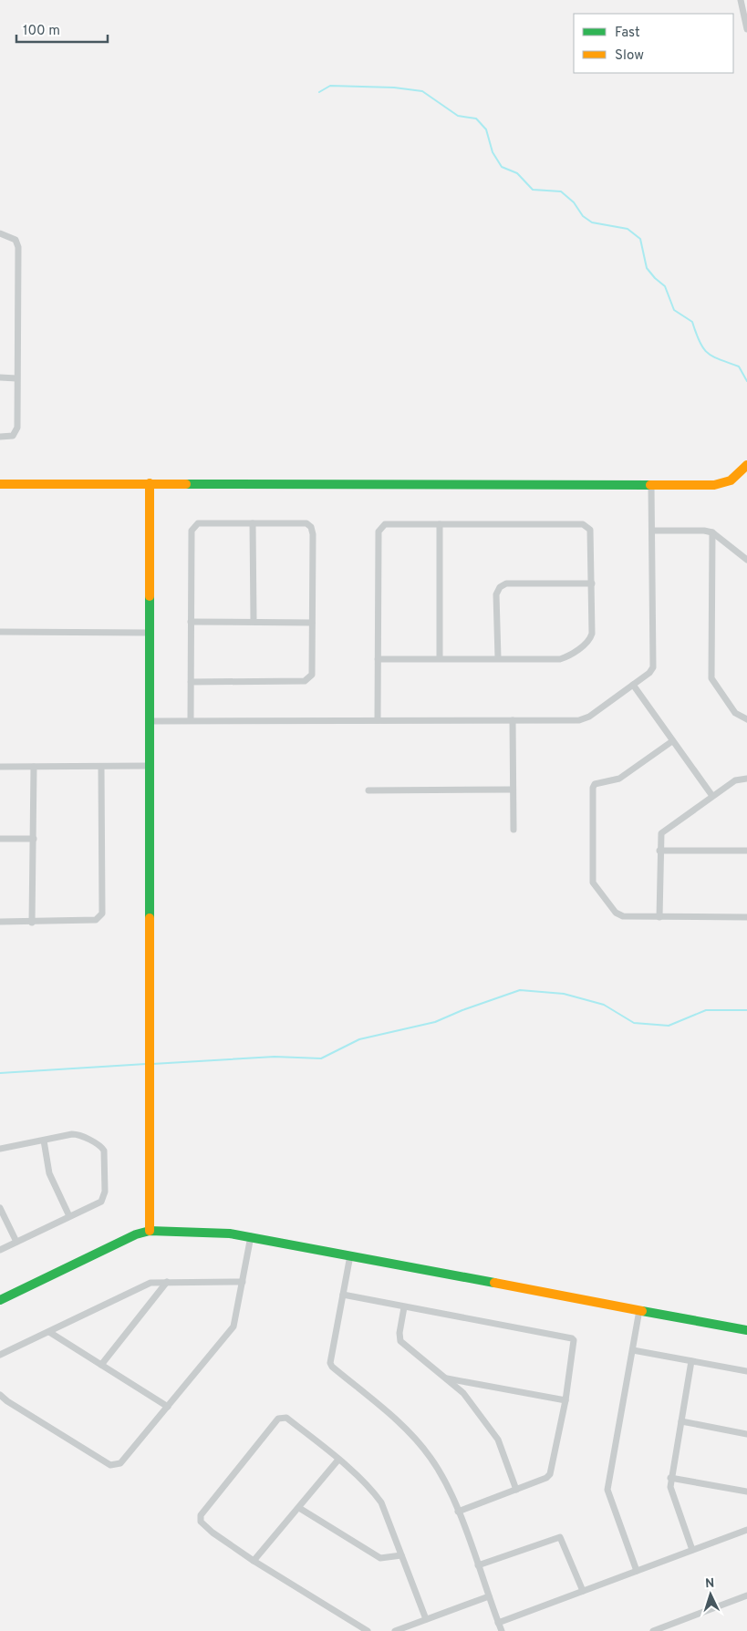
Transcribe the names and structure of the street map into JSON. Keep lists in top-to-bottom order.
{
  "legend": ["Fast", "Slow"],
  "scale_bar": "100 m",
  "north": "top"
}
